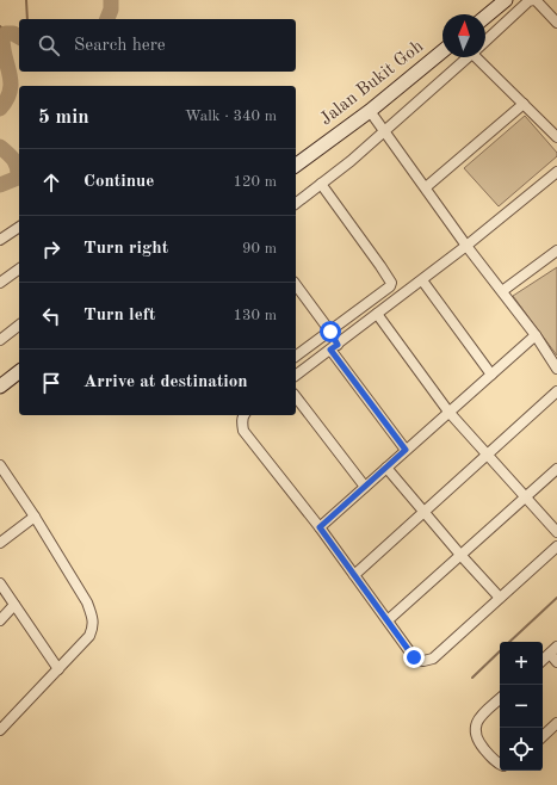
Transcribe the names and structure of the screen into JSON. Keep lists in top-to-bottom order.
{
  "streets": {
    "main road": ["Jalan Bukit Goh"]
  },
  "north": "top",
  "page": {
    "search": "Search here",
    "heading": ["5 min", "Walk · 340 m"],
    "list": [
      ["Continue", "120 m"],
      ["Turn right", "90 m"],
      ["Turn left", "130 m"],
      "Arrive at destination"
    ],
    "map_buttons": ["+", "−"]
  }
}
